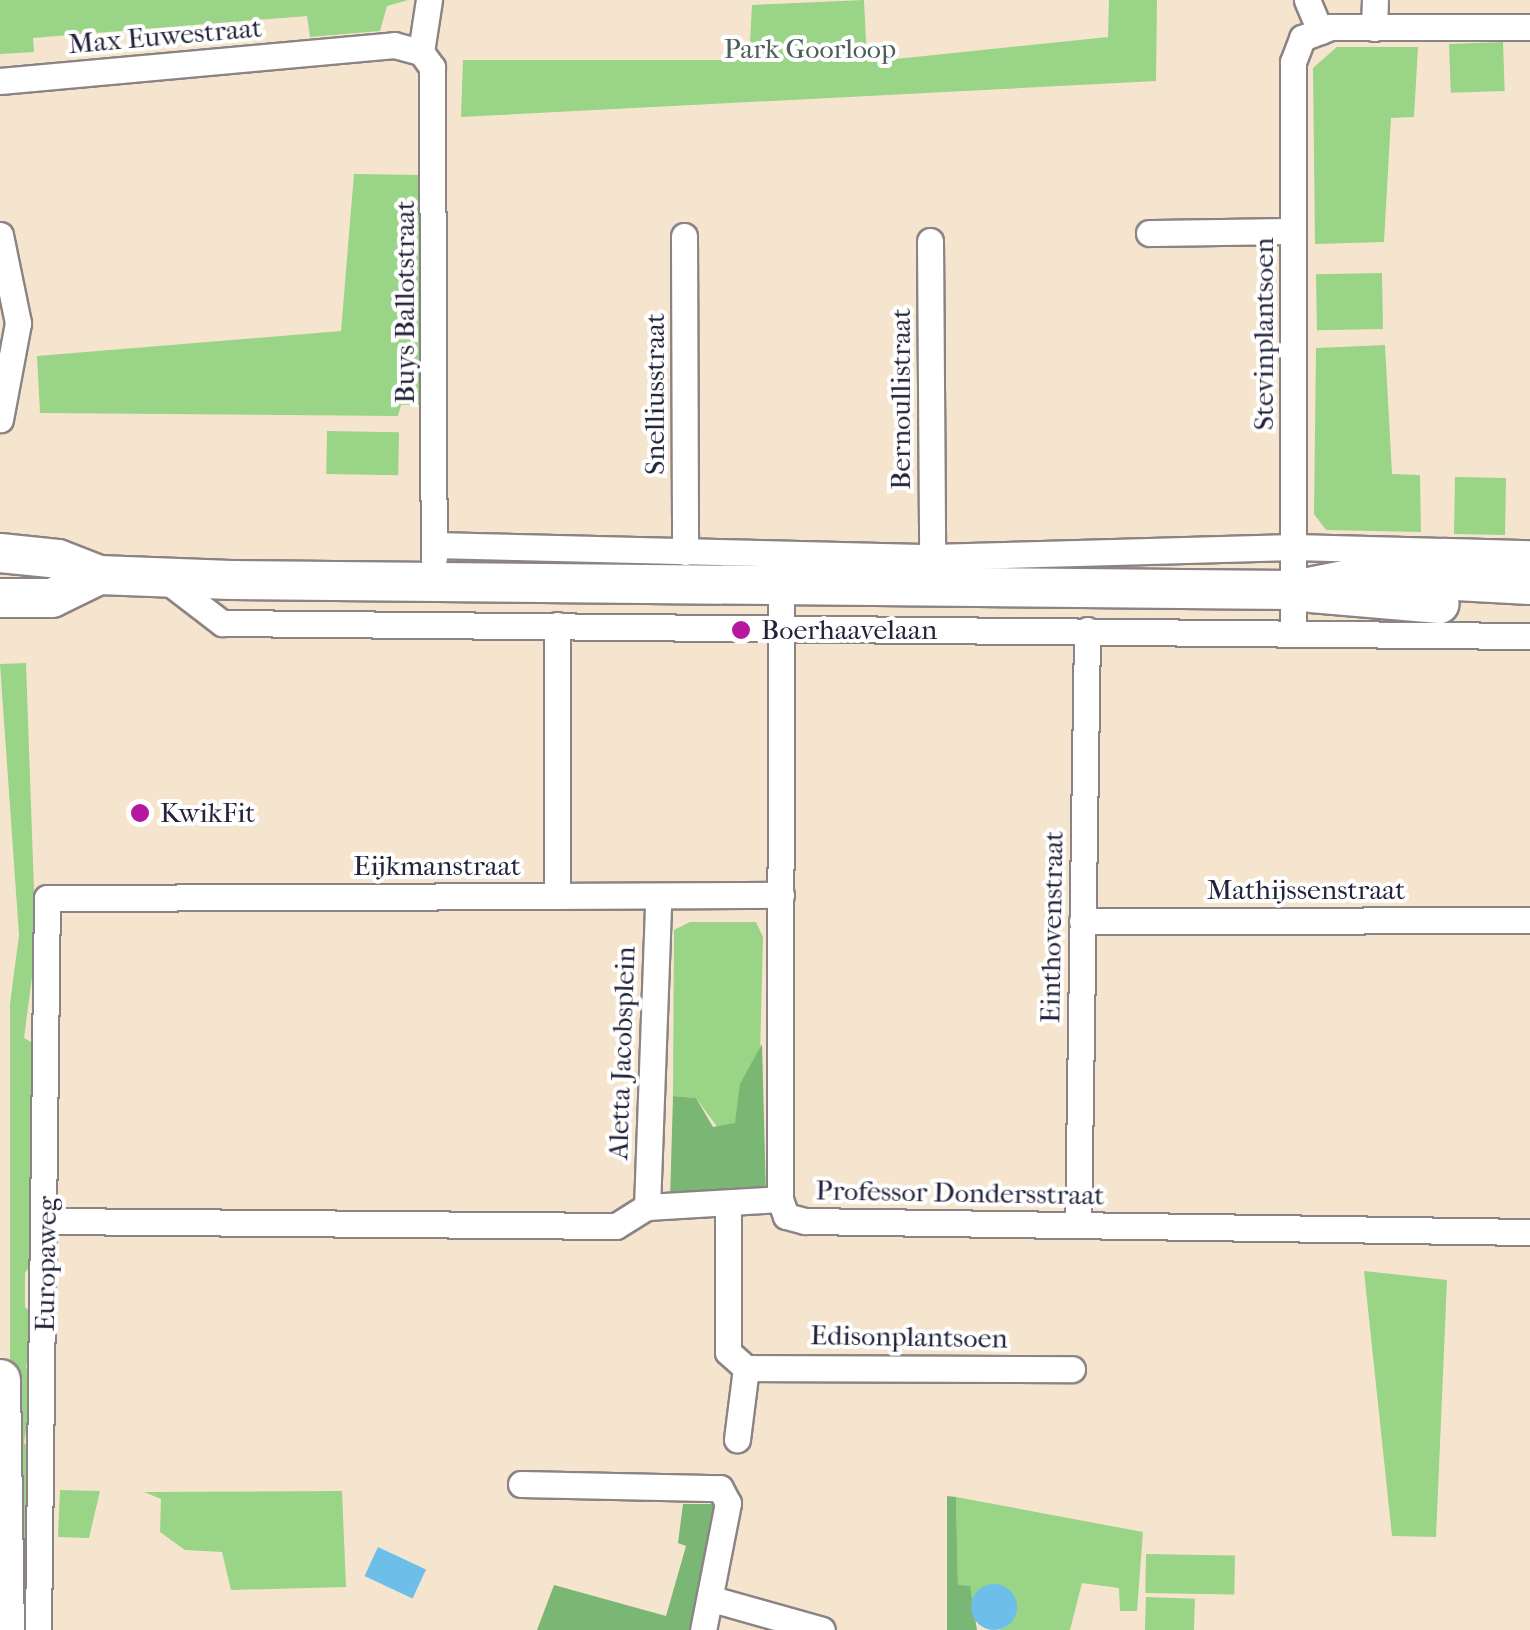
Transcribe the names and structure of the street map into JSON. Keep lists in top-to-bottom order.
{
  "streets": {
    "street": [
      "Max Euwestraat",
      "Buys Ballotstraat",
      "Stevinplantsoen",
      "Snelliusstraat",
      "Bernoullistraat",
      "Eijkmanstraat",
      "Mathijssenstraat",
      "Einthovenstraat",
      "Aletta Jacobsplein",
      "Professor Dondersstraat",
      "Europaweg",
      "Edisonplantsoen"
    ]
  },
  "crossings": [
    ["Max Euwestraat", "Buys Ballotstraat"],
    ["Eijkmanstraat", "Europaweg"],
    ["Mathijssenstraat", "Einthovenstraat"],
    ["Einthovenstraat", "Professor Dondersstraat"],
    ["Aletta Jacobsplein", "Professor Dondersstraat"],
    ["Professor Dondersstraat", "Europaweg"]
  ],
  "parks": ["Park Goorloop"],
  "places": ["Boerhaavelaan", "KwikFit"]
}
